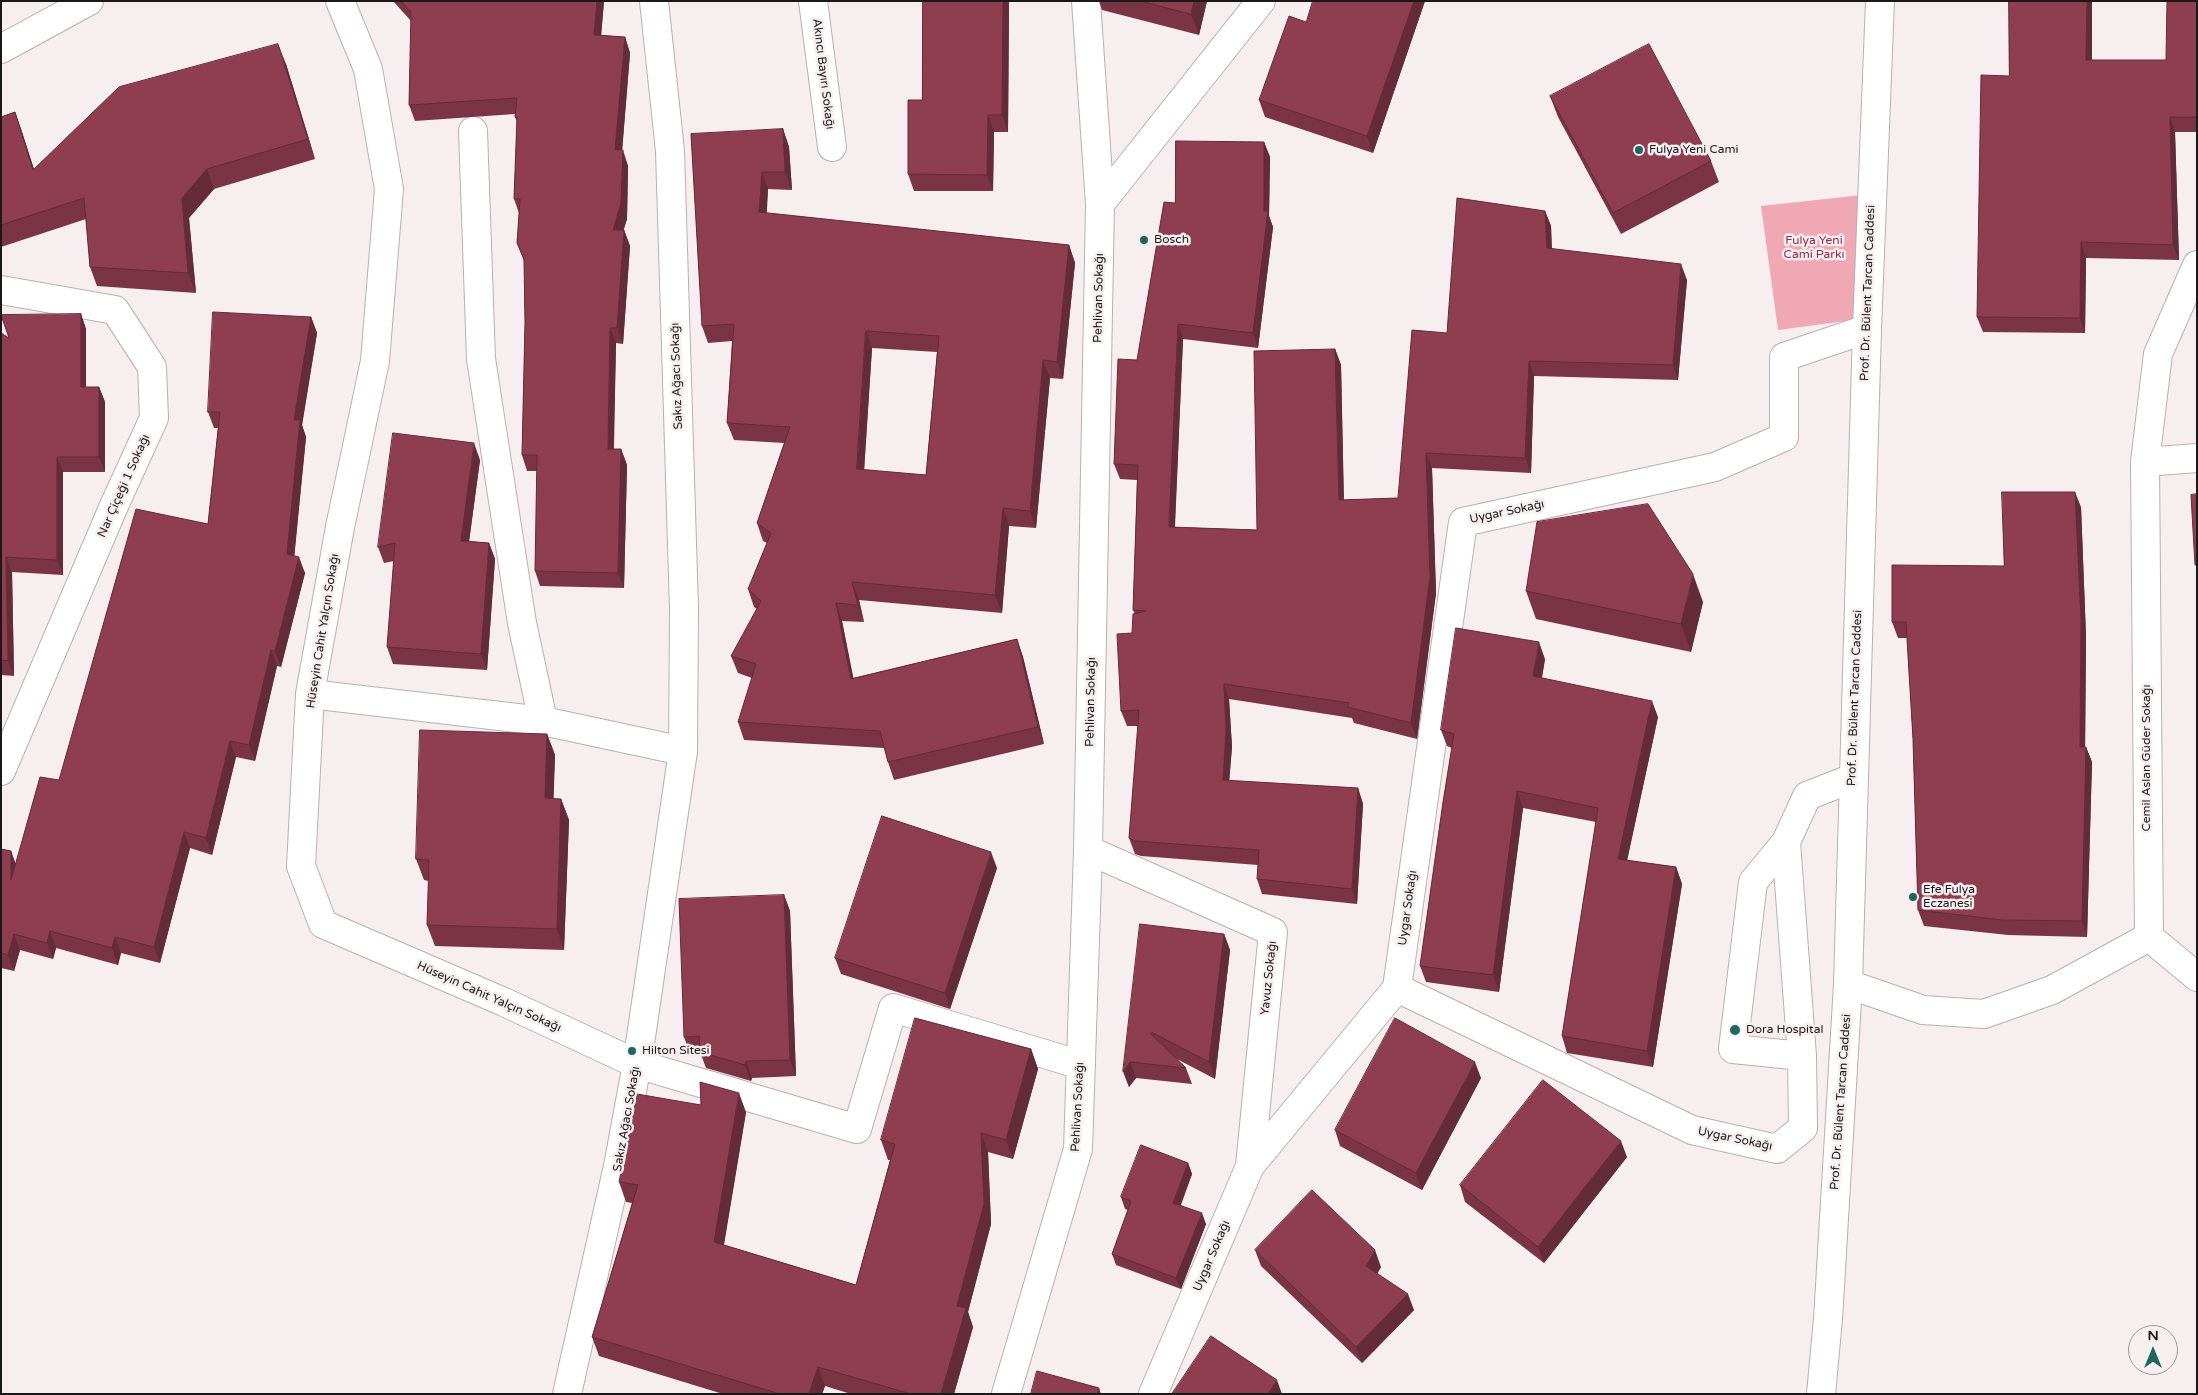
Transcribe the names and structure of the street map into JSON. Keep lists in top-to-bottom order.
{
  "streets": {
    "street": [
      "Akıncı Bayırı Sokağı",
      "Prof. Dr. Bülent Tarcan Caddesi",
      "Pehlivan Sokağı",
      "Sakız Ağacı Sokağı",
      "Nar Çiçeği 1 Sokağı",
      "Uygar Sokağı",
      "Hüseyin Cahit Yalçın Sokağı",
      "Cemil Aslan Güder Sokağı",
      "Yavuz Sokağı"
    ]
  },
  "crossings": [
    ["Prof. Dr. Bülent Tarcan Caddesi", "Uygar Sokağı"],
    ["Pehlivan Sokağı", "Hüseyin Cahit Yalçın Sokağı"],
    ["Pehlivan Sokağı", "Yavuz Sokağı"],
    ["Sakız Ağacı Sokağı", "Hüseyin Cahit Yalçın Sokağı"],
    ["Uygar Sokağı", "Yavuz Sokağı"]
  ],
  "parks": ["Fulya Yeni Cami Parkı"],
  "places": [
    "Fulya Yeni Cami",
    "Bosch",
    "Efe Fulya Eczanesi",
    "Dora Hospital",
    "Hilton Sitesi"
  ],
  "north": "top"
}
